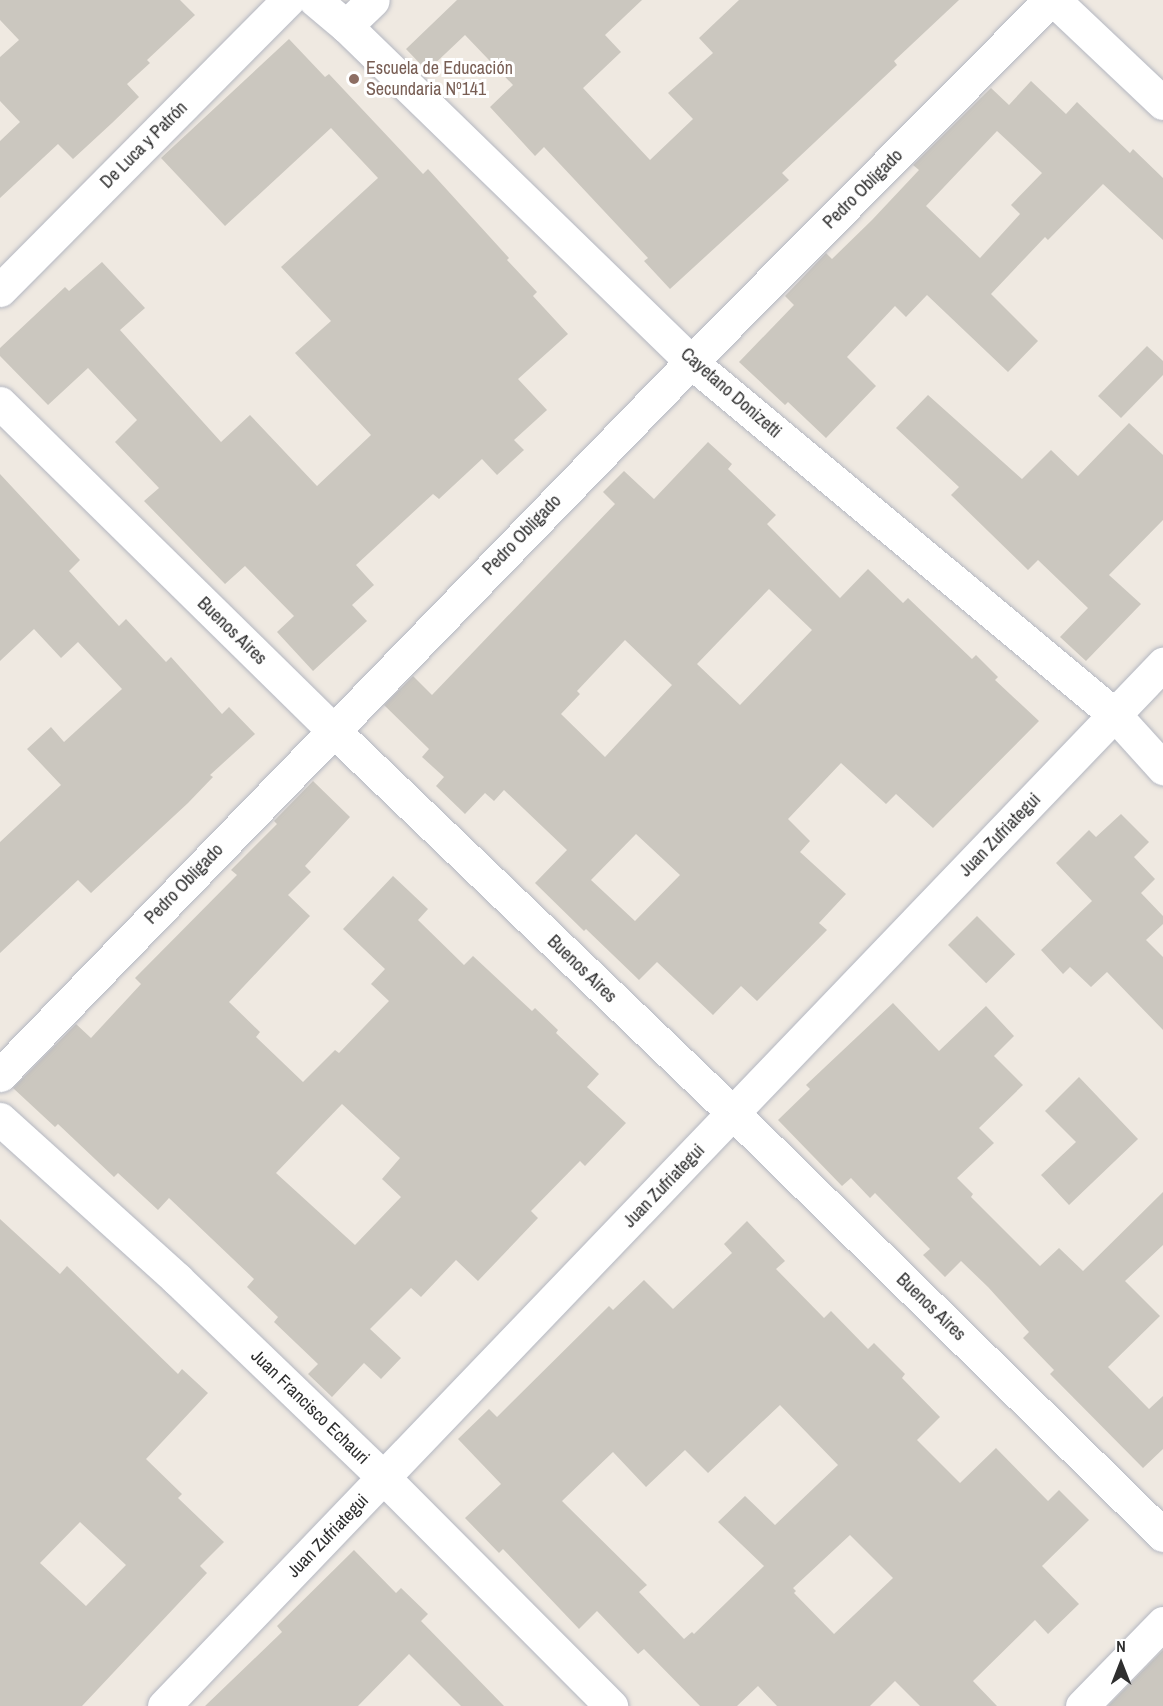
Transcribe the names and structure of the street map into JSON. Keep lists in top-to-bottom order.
{
  "streets": {
    "street": [
      "De Luca y Patrón",
      "Pedro Obligado",
      "Cayetano Donizetti",
      "Buenos Aires",
      "Juan Zufriategui",
      "Juan Francisco Echauri"
    ]
  },
  "crossings": [
    ["Pedro Obligado", "Cayetano Donizetti"],
    ["Pedro Obligado", "Buenos Aires"],
    ["Cayetano Donizetti", "Juan Zufriategui"],
    ["Buenos Aires", "Juan Zufriategui"],
    ["Juan Zufriategui", "Juan Francisco Echauri"]
  ],
  "places": ["Escuela de Educación Secundaria Nº141"],
  "north": "top"
}
